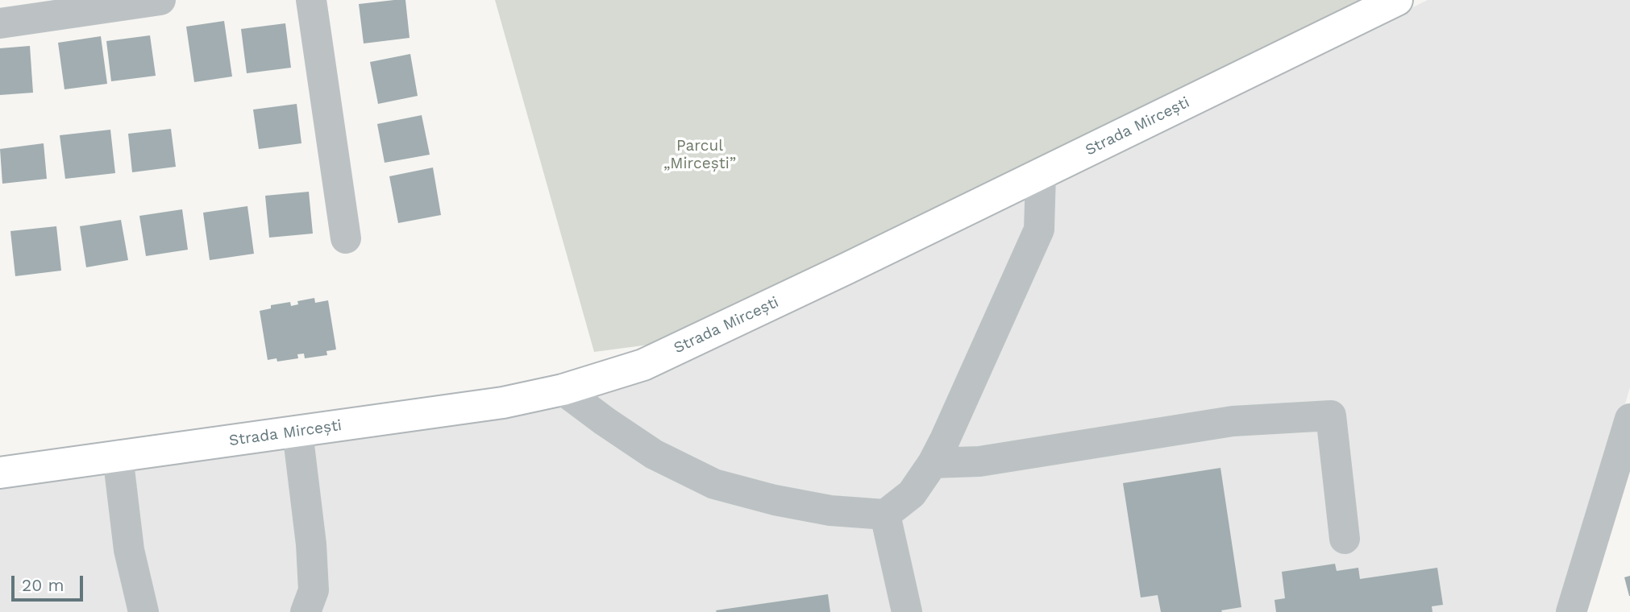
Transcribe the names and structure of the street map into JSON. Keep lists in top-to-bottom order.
{
  "streets": {
    "main road": ["Strada Mircești"]
  },
  "parks": ["Parcul „Mircești”"],
  "scale_bar": "20 m"
}
